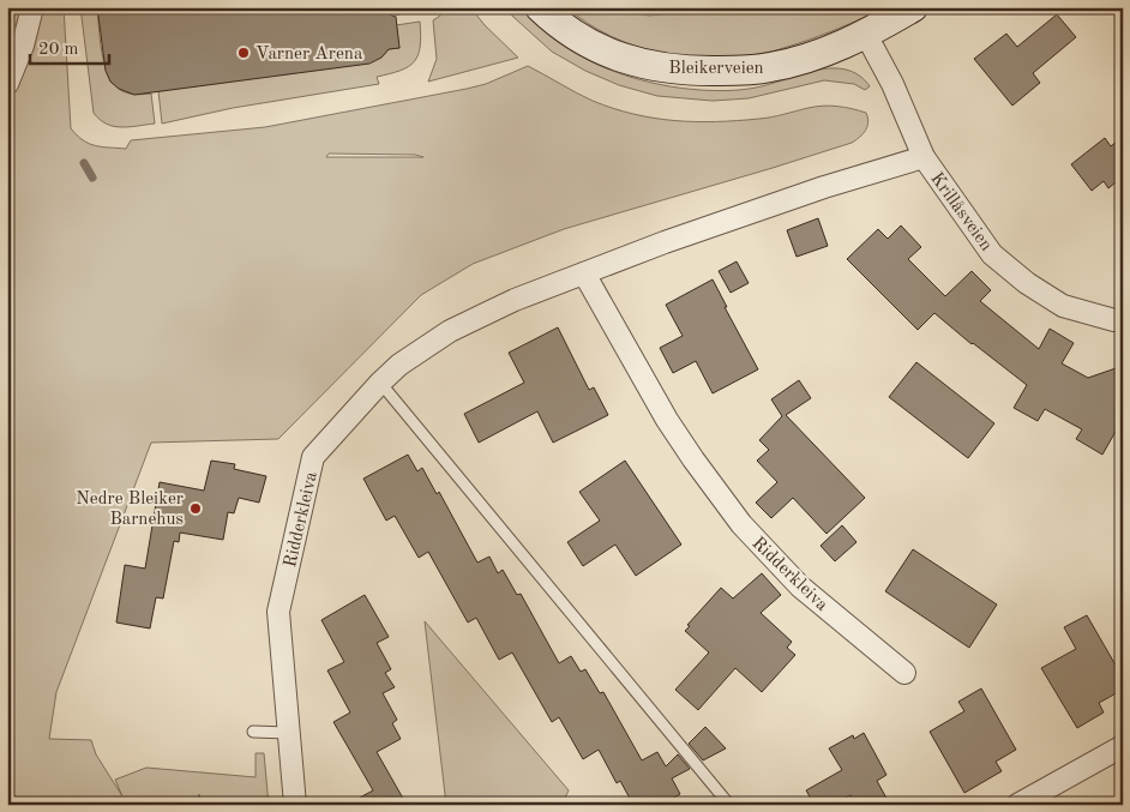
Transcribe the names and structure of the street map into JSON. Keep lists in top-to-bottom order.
{
  "streets": {
    "main road": ["Bleikerveien"],
    "street": ["Krillåsveien", "Ridderkleiva"]
  },
  "crossings": [
    ["Bleikerveien", "Krillåsveien"],
    ["Krillåsveien", "Ridderkleiva"]
  ],
  "places": ["Varner Arena", "Nedre Bleiker Barnehus"],
  "scale_bar": "20 m"
}
